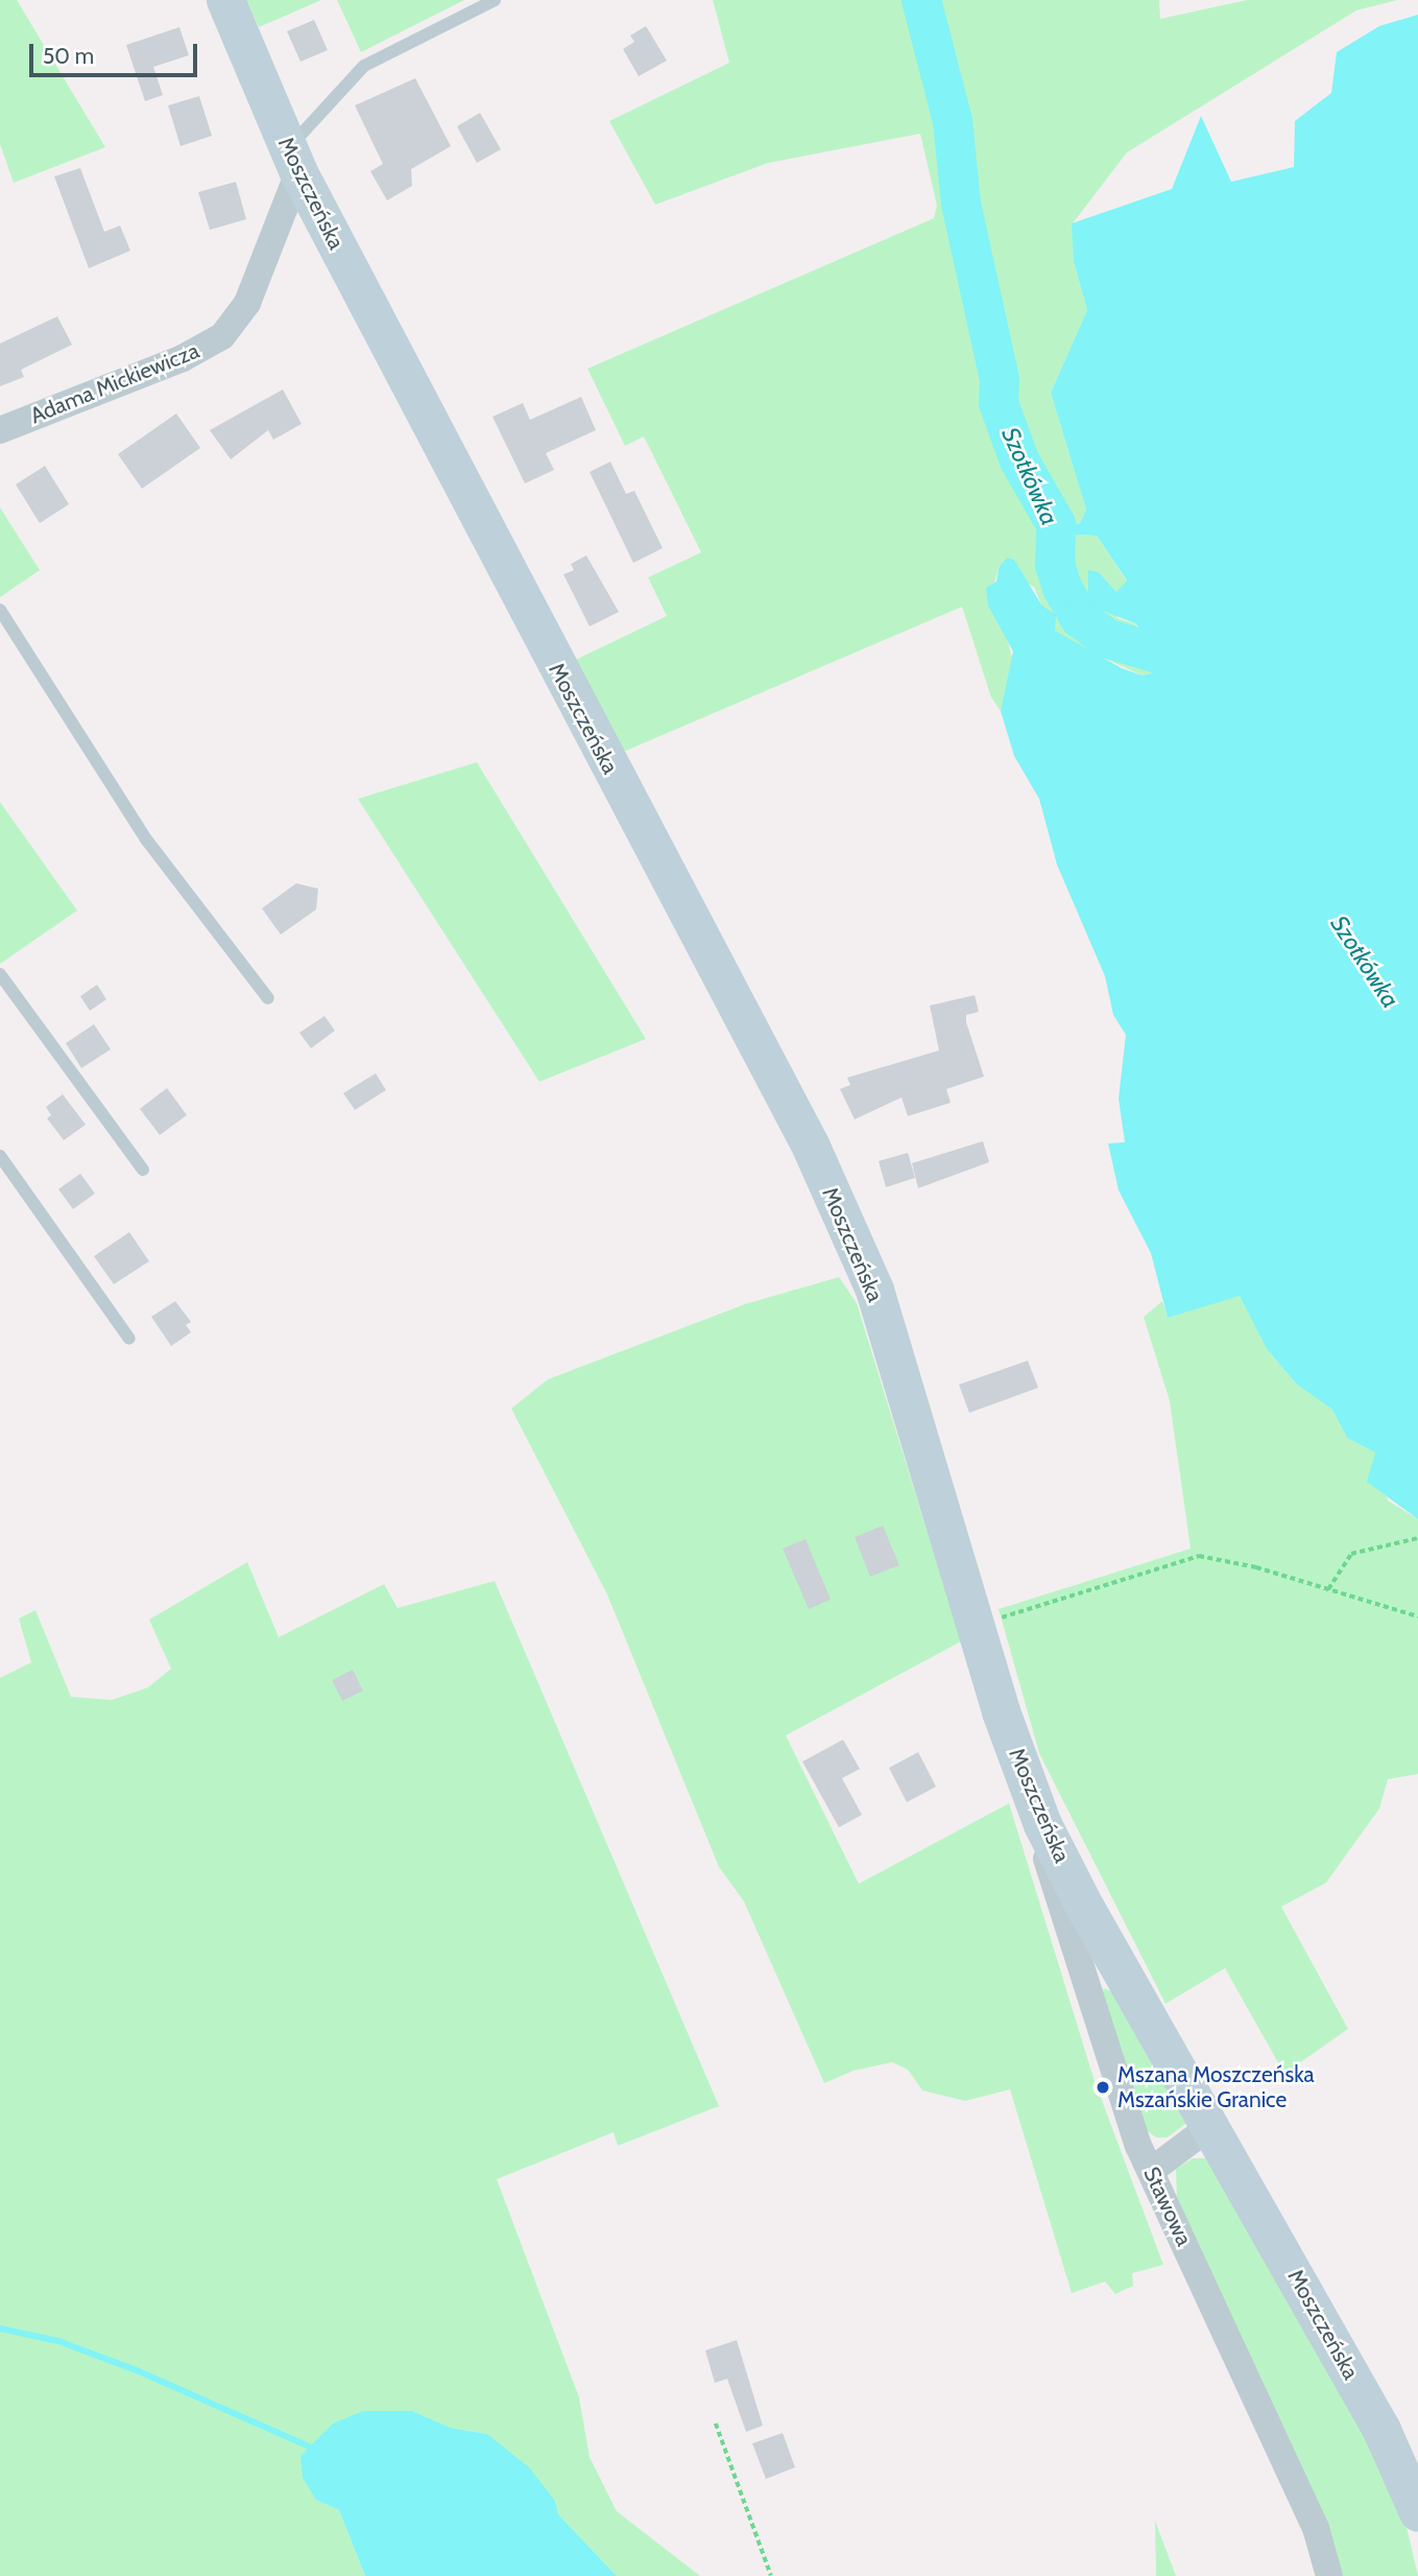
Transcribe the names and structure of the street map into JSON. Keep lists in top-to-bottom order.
{
  "streets": {
    "street": ["Moszczeńska", "Adama Mickiewicza", "Stawowa"]
  },
  "crossings": [
    ["Moszczeńska", "Adama Mickiewicza"],
    ["Moszczeńska", "Stawowa"]
  ],
  "water": ["Szotkówka"],
  "places": ["Mszana Moszczeńska Mszańskie Granice"],
  "scale_bar": "50 m"
}
